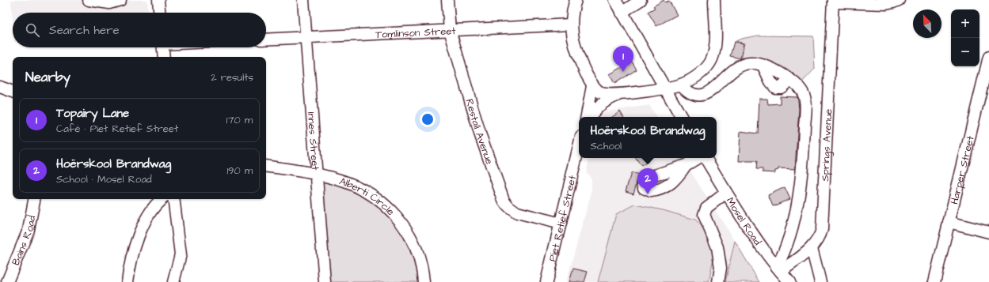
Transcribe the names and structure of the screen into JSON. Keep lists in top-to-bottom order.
{
  "streets": {
    "street": [
      "Tomlinson Street",
      "Restall Avenue",
      "Innes Street",
      "Springs Avenue",
      "Harper Street",
      "Alberti Circle",
      "Piet Retief Street",
      "Mosel Road",
      "Bains Road"
    ]
  },
  "crossings": [
    ["Tomlinson Street", "Restall Avenue"],
    ["Tomlinson Street", "Innes Street"],
    ["Restall Avenue", "Piet Retief Street"],
    ["Innes Street", "Alberti Circle"],
    ["Springs Avenue", "Mosel Road"]
  ],
  "north": "top left",
  "page": {
    "map_buttons": ["+", "−"],
    "search": "Search here",
    "pins": ["1", "2"],
    "heading": ["Nearby", "2 results"],
    "list": [
      {
        "mark": "1",
        "name": "Topairy Lane",
        "note": "Café · Piet Retief Street",
        "value": "170 m"
      },
      {
        "mark": "2",
        "name": "Hoërskool Brandwag",
        "note": "School · Mosel Road",
        "value": "190 m"
      }
    ],
    "popup": ["Hoërskool Brandwag", "School"]
  }
}
